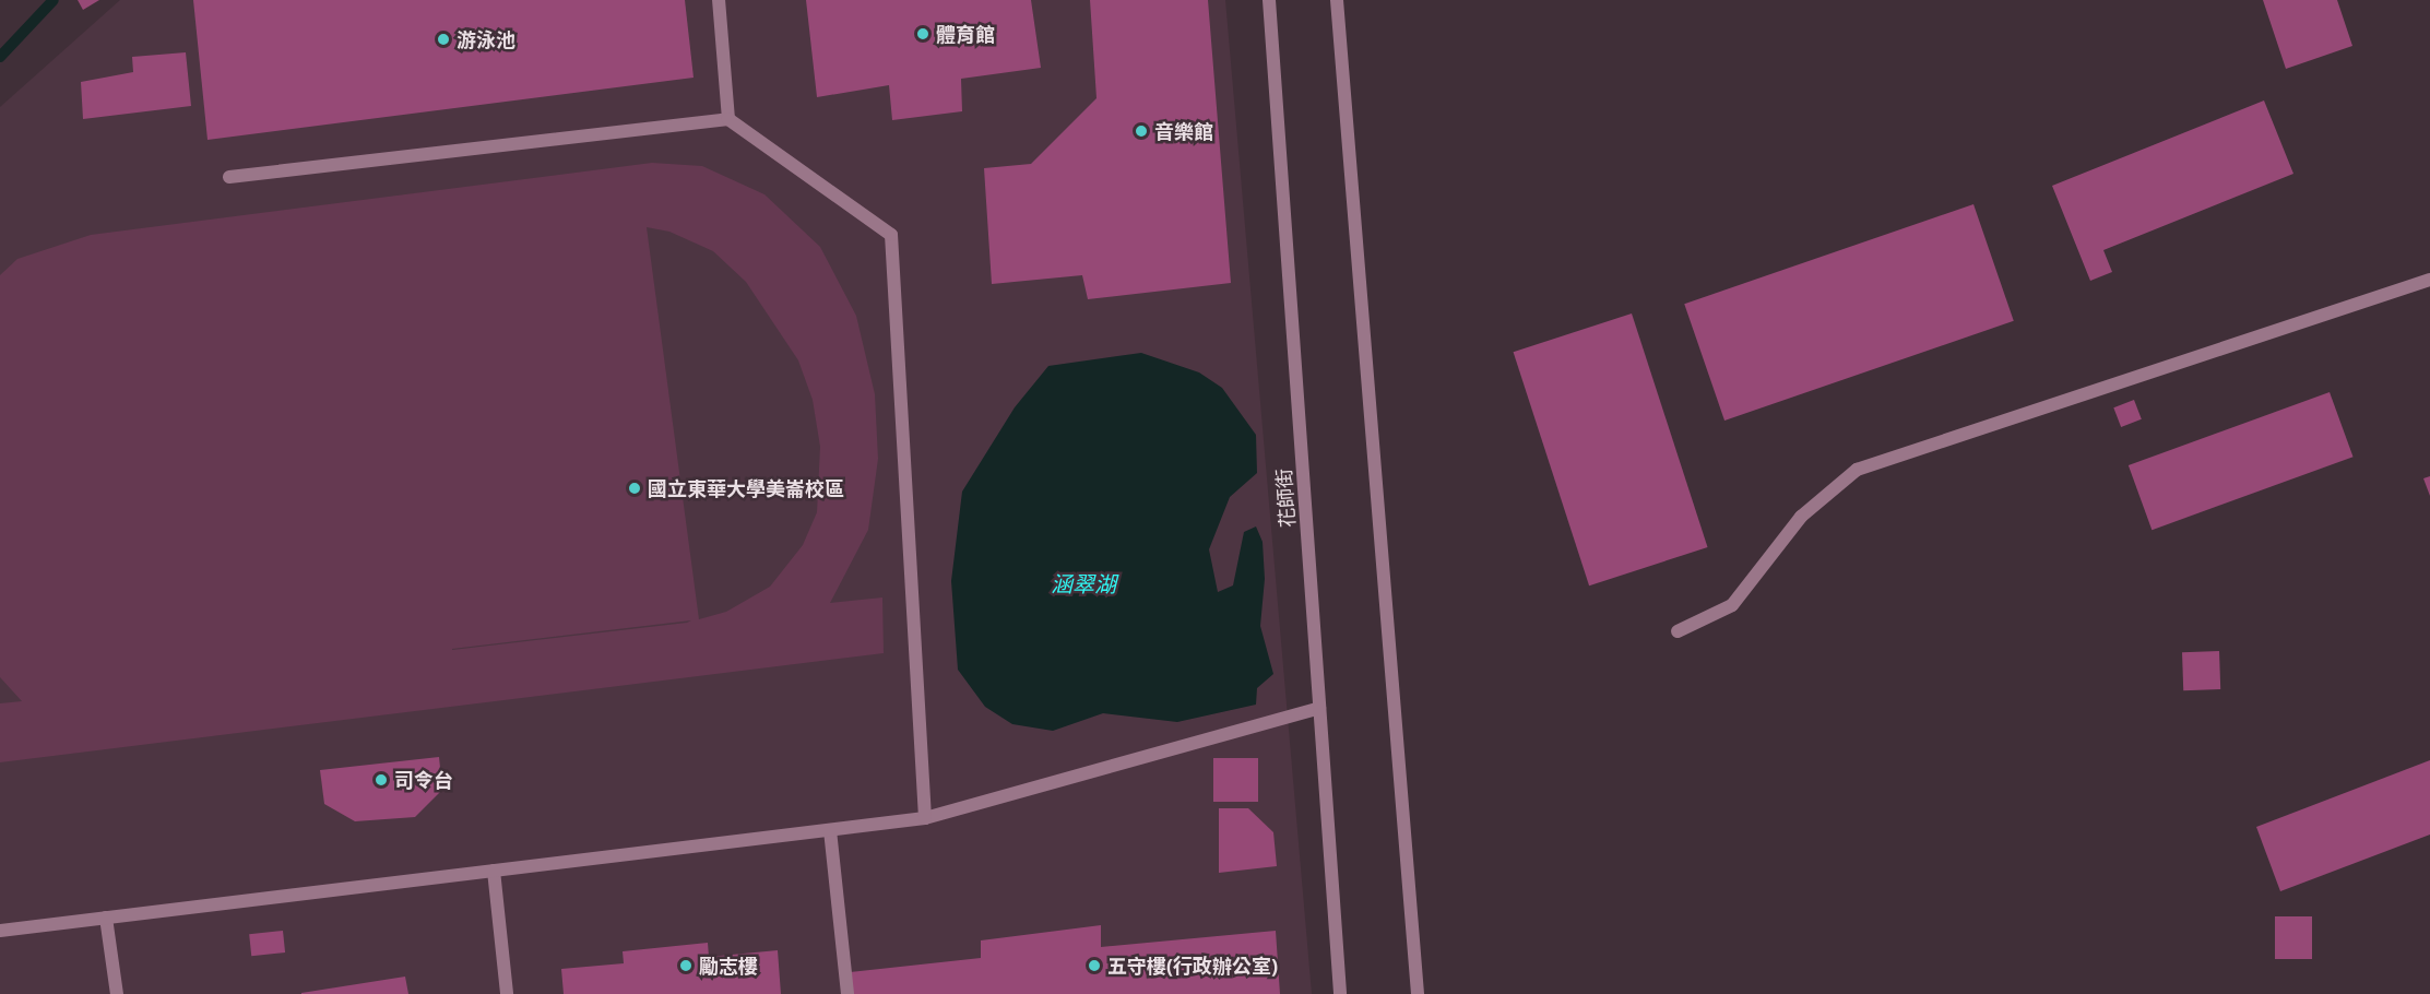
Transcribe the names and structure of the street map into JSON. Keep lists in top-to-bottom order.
{
  "streets": {
    "street": ["花師街"]
  },
  "water": ["涵翠湖"],
  "places": [
    "體育館",
    "游泳池",
    "音樂館",
    "國立東華大學美崙校區",
    "司令台",
    "勵志樓",
    "五守樓(行政辦公室)"
  ]
}
